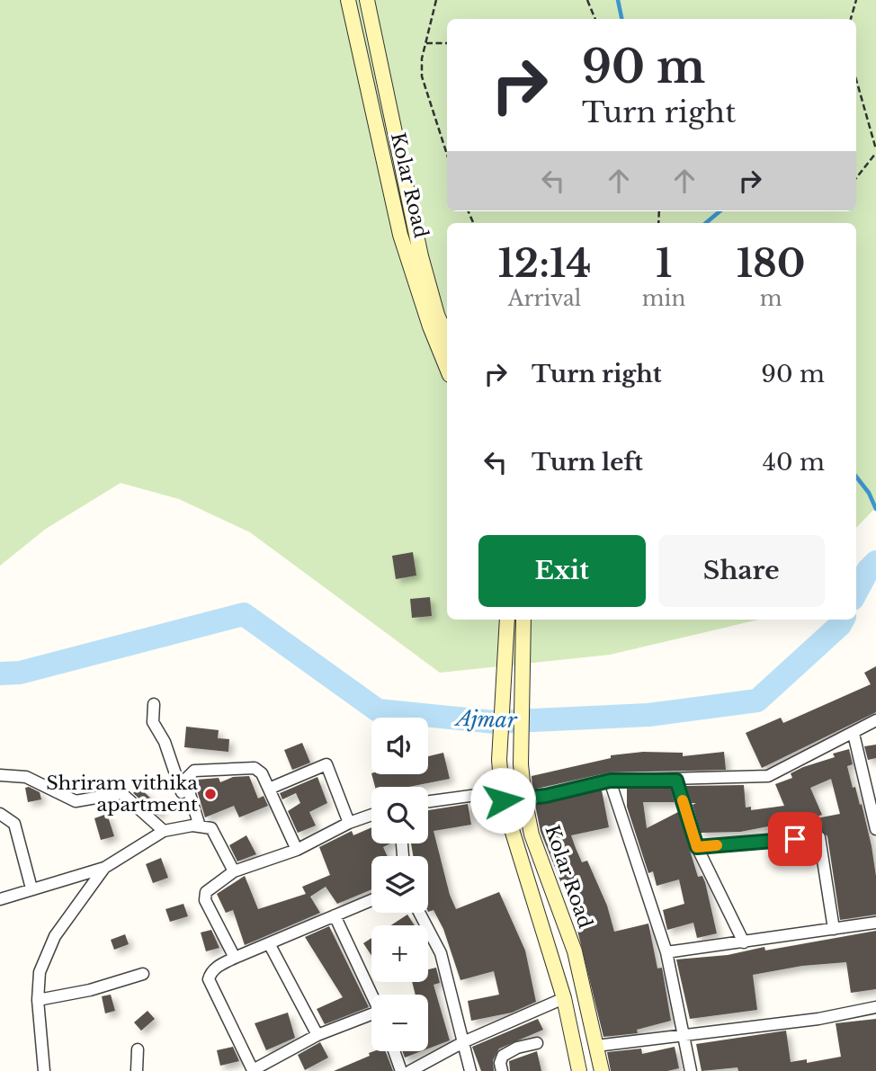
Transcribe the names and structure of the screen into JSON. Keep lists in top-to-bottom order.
{
  "streets": {
    "main road": ["Kolar Road"]
  },
  "water": ["Ajmar"],
  "places": ["Shriram vithika apartment"],
  "page": {
    "turn": ["90 m", "Turn right"],
    "eta": [
      "12:14",
      "Arrival",
      "1",
      "min",
      "180",
      "m"
    ],
    "list": [
      {
        "name": "Turn right",
        "value": "90 m"
      },
      {
        "name": "Turn left",
        "value": "40 m"
      }
    ],
    "buttons": ["Exit", "Share"],
    "map_buttons": ["+", "−"]
  }
}
